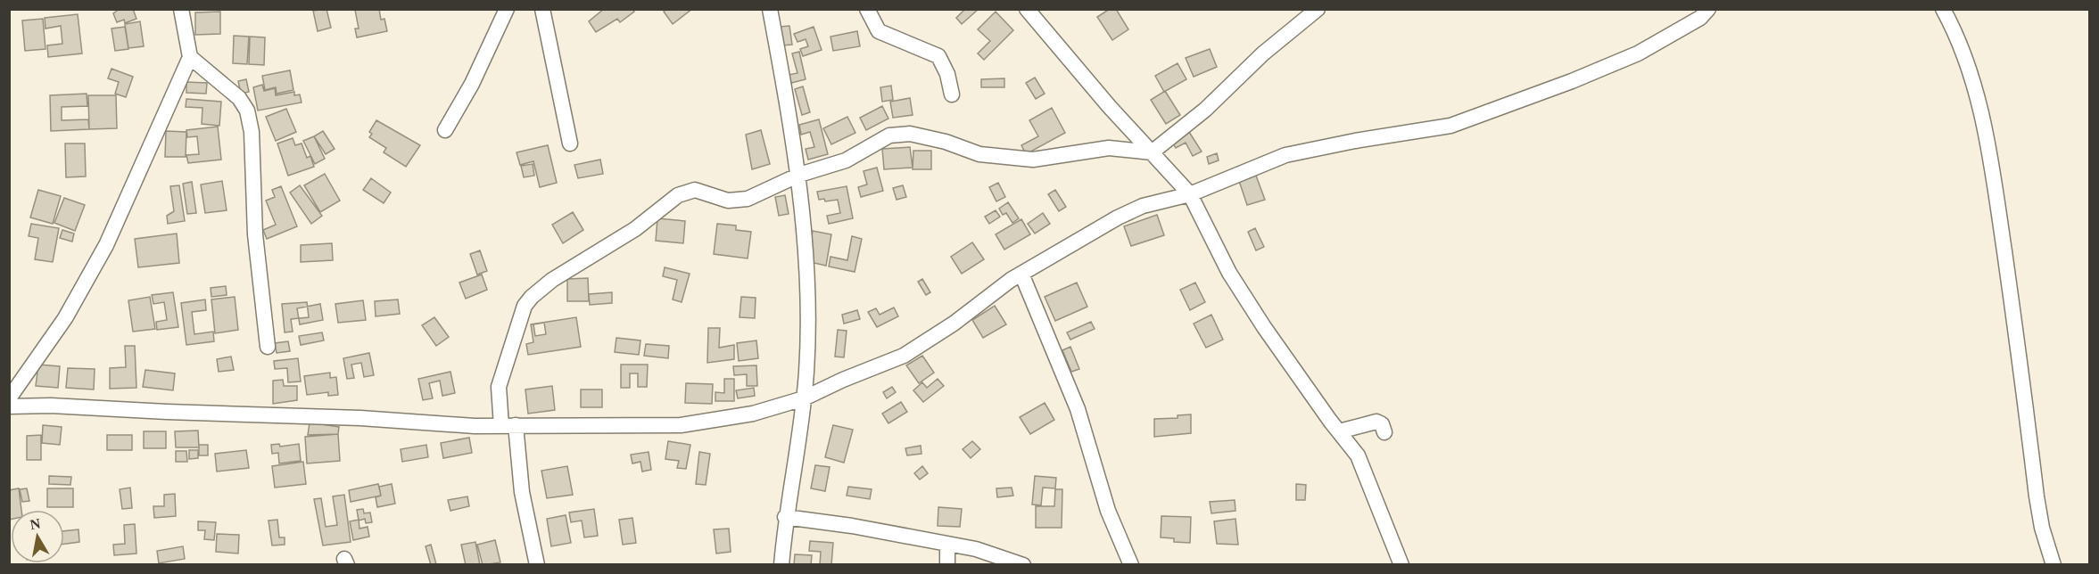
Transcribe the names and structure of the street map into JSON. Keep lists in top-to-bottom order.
{
  "north": "top"
}
